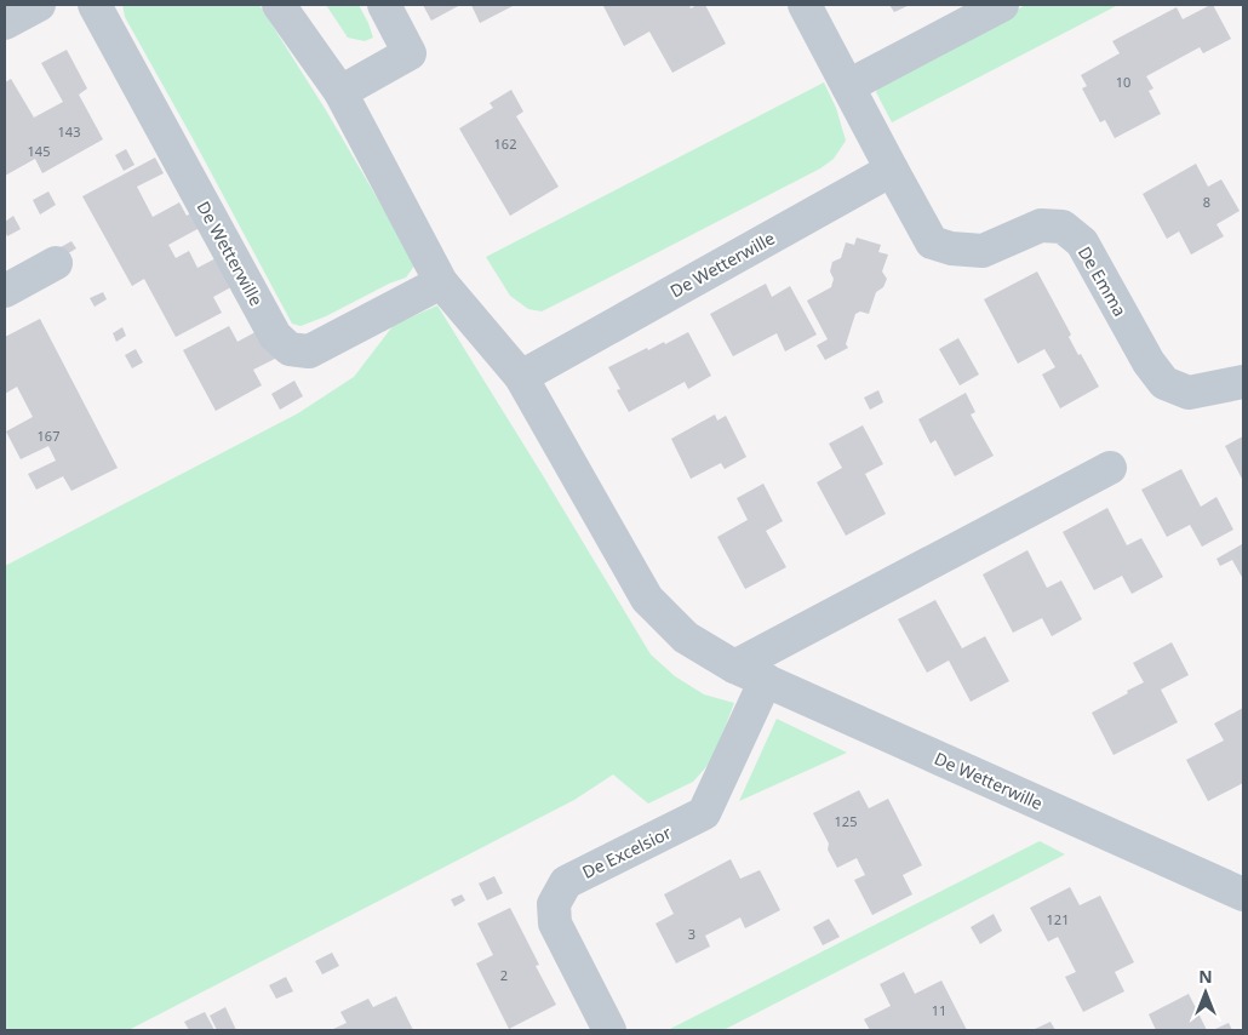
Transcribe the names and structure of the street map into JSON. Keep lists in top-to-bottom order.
{
  "streets": {
    "street": ["De Wetterwille", "De Emma", "De Excelsior"]
  },
  "crossings": [
    ["De Wetterwille", "De Emma"],
    ["De Wetterwille", "De Excelsior"]
  ],
  "house_numbers": [
    "10",
    "143",
    "162",
    "145",
    "8",
    "167",
    "125",
    "121",
    "3",
    "2",
    "11"
  ],
  "north": "top"
}
